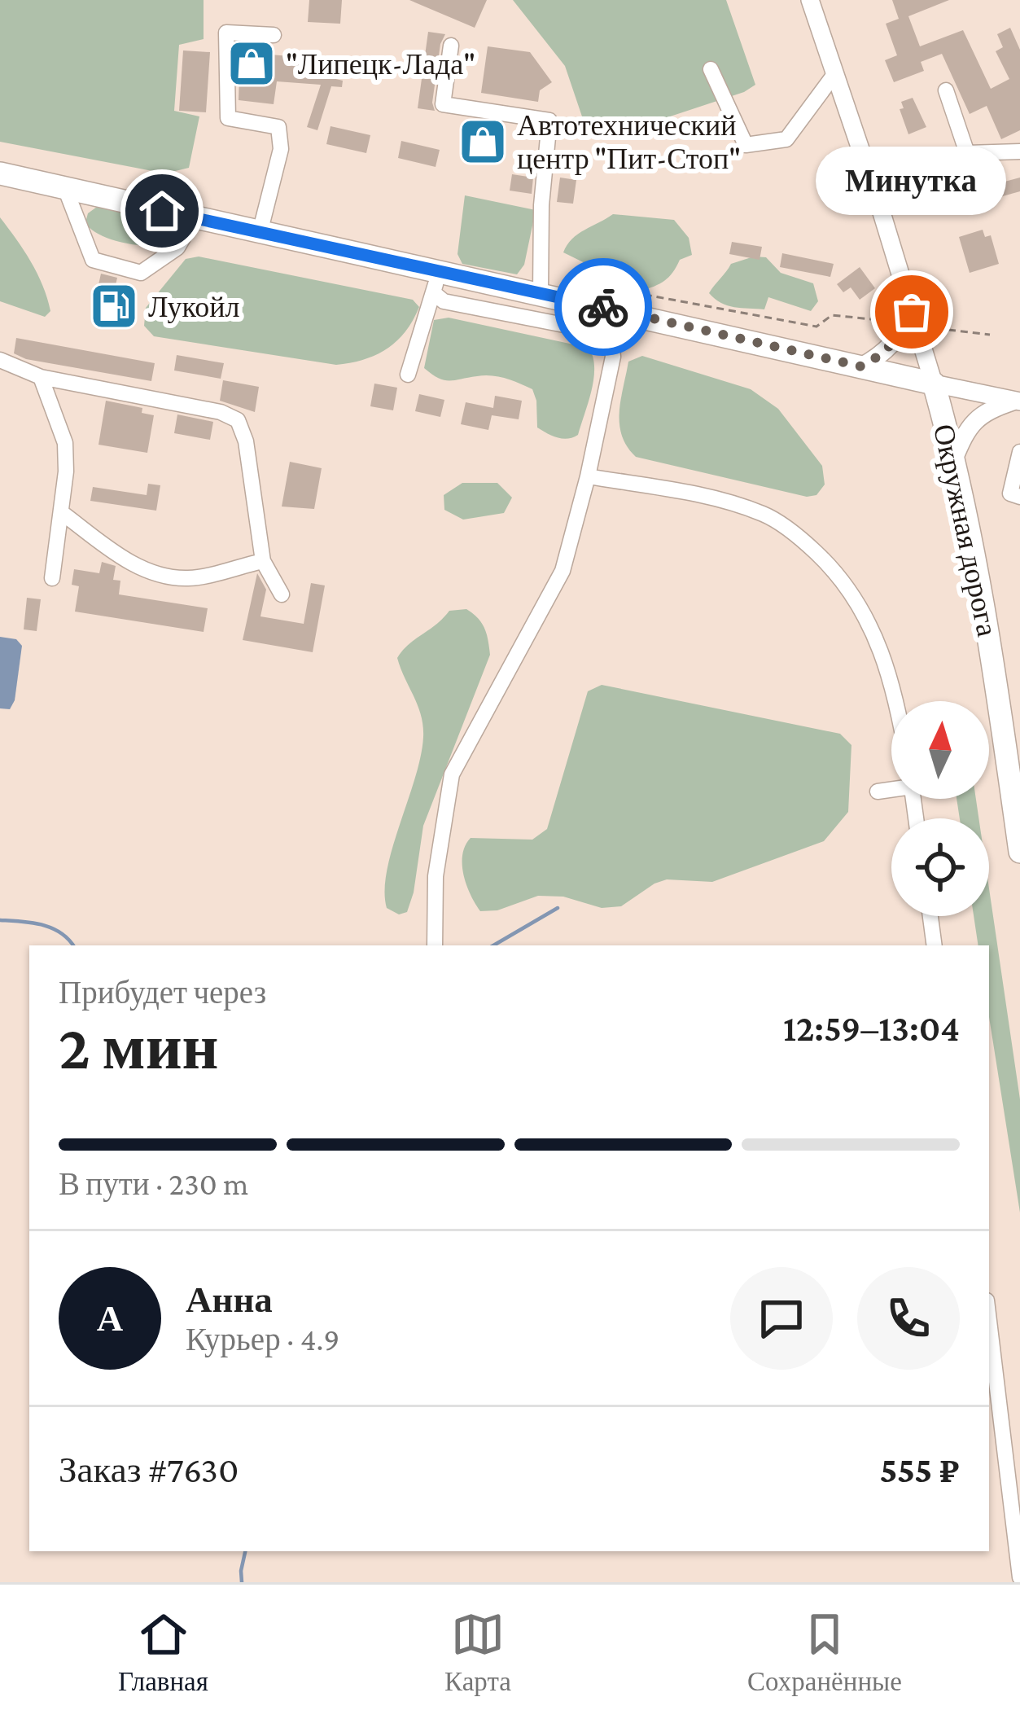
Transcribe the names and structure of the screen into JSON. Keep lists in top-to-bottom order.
{
  "streets": {
    "highway": ["Окружная дорога"]
  },
  "places": {
    "shop": ["\"Липецк-Лада\"", "Автотехнический центр \"Пит-Стоп\""],
    "fuel station": ["Лукойл"],
    "other": ["Минутка"]
  },
  "north": "top",
  "page": {
    "bubble": "Минутка",
    "heading": ["2 мин", "Прибудет через", "12:59–13:04"],
    "panel": [
      "Анна",
      "Курьер · 4.9",
      "Заказ #7630",
      "555 ₽"
    ],
    "bar": "В пути · 230 m",
    "round": "А",
    "tabs": ["Главная", "Карта", "Сохранённые"]
  }
}
